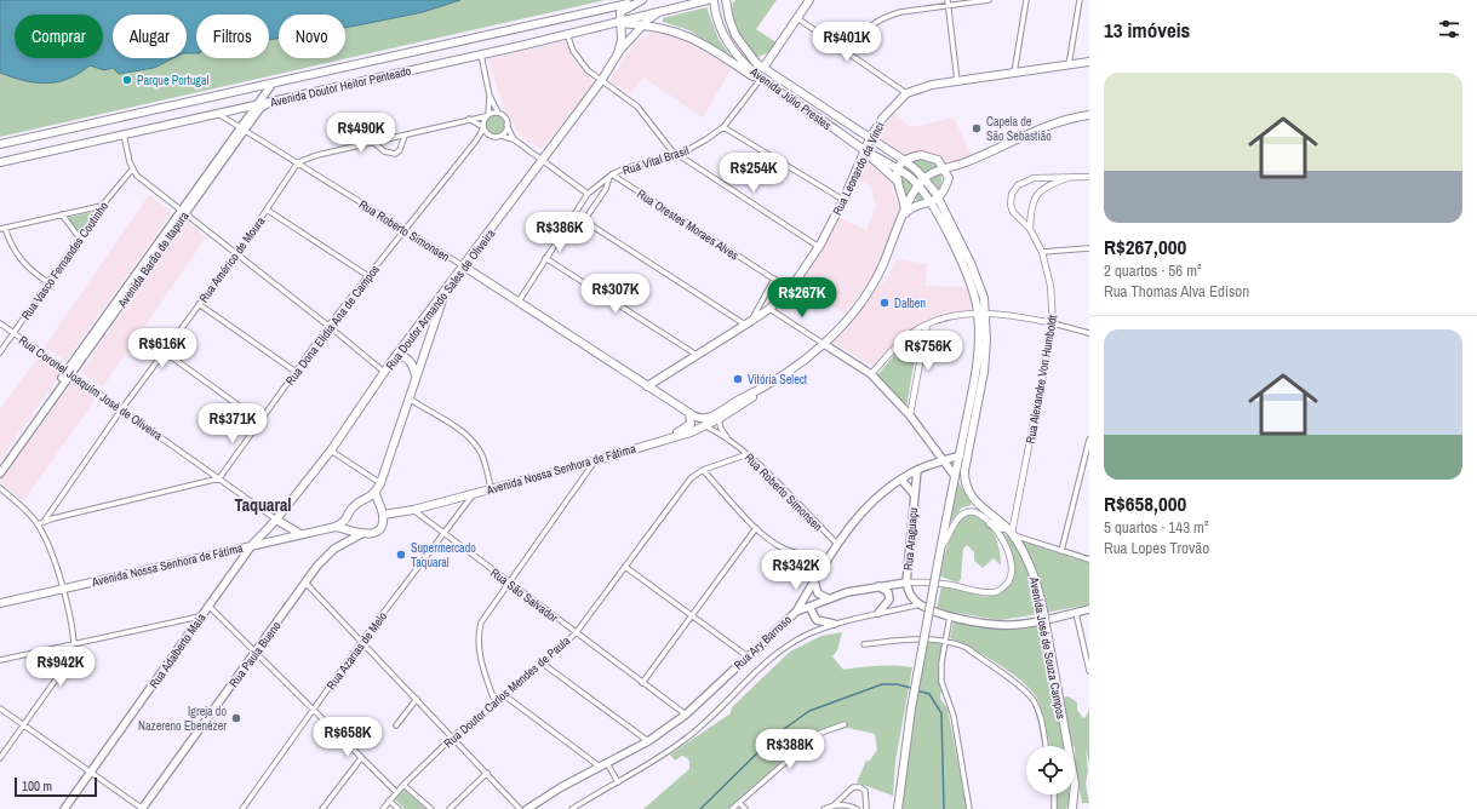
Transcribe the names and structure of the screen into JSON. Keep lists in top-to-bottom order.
{
  "streets": {
    "main road": [
      "Avenida Doutor Heitor Penteado",
      "Avenida Júlio Prestes",
      "Rua Leonardo da Vinci",
      "Rua Roberto Simonsen",
      "Avenida Barão de Itapura",
      "Rua Doutor Armando Sales de Oliveira",
      "Avenida Nossa Senhora de Fátima",
      "Rua Araguaçu",
      "Rua Ary Barroso",
      "Avenida José de Souza Campos",
      "Rua Adalberto Maia",
      "Rua Paula Bueno"
    ],
    "street": [
      "Rua Vital Brasil",
      "Rua Orestes Moraes Alves",
      "Rua Américo de Moura",
      "Rua Vasco Fernandes Coutinho",
      "Rua Dona Elidia Ana de Campos",
      "Rua Alexandre Von Humboldt",
      "Rua Coronel Joaquim José de Oliveira",
      "Rua São Salvador",
      "Rua Azarias de Melo",
      "Rua Doutor Carlos Mendes de Paula"
    ]
  },
  "crossings": [
    ["Avenida Doutor Heitor Penteado", "Rua Roberto Simonsen"],
    ["Avenida Doutor Heitor Penteado", "Avenida Barão de Itapura"],
    ["Avenida Júlio Prestes", "Rua Vital Brasil"],
    ["Avenida Júlio Prestes", "Rua Leonardo da Vinci"],
    ["Avenida Júlio Prestes", "Avenida Nossa Senhora de Fátima"],
    ["Rua Vital Brasil", "Rua Orestes Moraes Alves"],
    ["Rua Vital Brasil", "Rua Roberto Simonsen"],
    ["Rua Leonardo da Vinci", "Rua Orestes Moraes Alves"],
    ["Rua Leonardo da Vinci", "Rua Roberto Simonsen"],
    ["Rua Roberto Simonsen", "Avenida Barão de Itapura"],
    ["Rua Roberto Simonsen", "Rua Américo de Moura"],
    ["Rua Roberto Simonsen", "Rua Doutor Armando Sales de Oliveira"],
    ["Rua Roberto Simonsen", "Rua Dona Elidia Ana de Campos"],
    ["Rua Roberto Simonsen", "Avenida Nossa Senhora de Fátima"],
    ["Rua Roberto Simonsen", "Rua Doutor Carlos Mendes de Paula"],
    ["Avenida Barão de Itapura", "Rua Coronel Joaquim José de Oliveira"],
    ["Rua Américo de Moura", "Rua Coronel Joaquim José de Oliveira"],
    ["Rua Vasco Fernandes Coutinho", "Rua Coronel Joaquim José de Oliveira"],
    ["Rua Doutor Armando Sales de Oliveira", "Rua Coronel Joaquim José de Oliveira"],
    ["Rua Doutor Armando Sales de Oliveira", "Rua Adalberto Maia"],
    ["Rua Dona Elidia Ana de Campos", "Rua Coronel Joaquim José de Oliveira"],
    ["Rua Alexandre Von Humboldt", "Avenida José de Souza Campos"],
    ["Rua Coronel Joaquim José de Oliveira", "Rua Adalberto Maia"],
    ["Avenida Nossa Senhora de Fátima", "Rua São Salvador"],
    ["Avenida Nossa Senhora de Fátima", "Rua Adalberto Maia"],
    ["Avenida Nossa Senhora de Fátima", "Rua Azarias de Melo"],
    ["Rua Araguaçu", "Rua Ary Barroso"],
    ["Rua São Salvador", "Rua Ary Barroso"],
    ["Rua São Salvador", "Rua Azarias de Melo"],
    ["Rua São Salvador", "Rua Doutor Carlos Mendes de Paula"]
  ],
  "districts": ["Taquaral"],
  "places": [
    "Parque Portugal",
    "Capela de São Sebastião",
    "Dalben",
    "Vitória Select",
    "Supermercado Taquaral",
    "Igreja do Nazereno Ebenézer"
  ],
  "scale_bar": "100 m",
  "page": {
    "heading": "13 imóveis",
    "chip": [
      "Comprar",
      "Alugar",
      "Filtros",
      "Novo"
    ],
    "price": [
      "R$401K",
      "R$490K",
      "R$254K",
      "R$386K",
      "R$307K",
      "R$267K",
      "R$616K",
      "R$756K",
      "R$371K",
      "R$342K",
      "R$942K",
      "R$658K",
      "R$388K"
    ],
    "list": [
      {
        "name": "R$267,000",
        "note": "2 quartos · 56 m² · Rua Thomas Alva Edison"
      },
      {
        "name": "R$658,000",
        "note": "5 quartos · 143 m² · Rua Lopes Trovão"
      }
    ],
    "scale": "100 m"
  }
}
